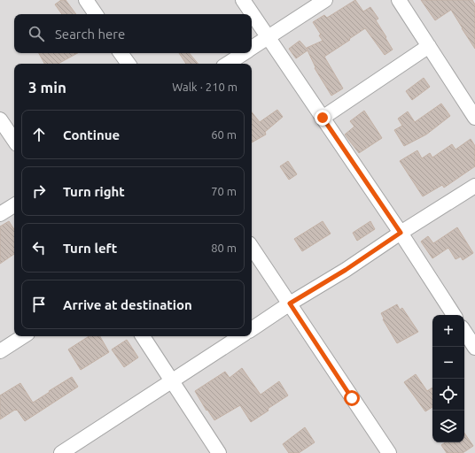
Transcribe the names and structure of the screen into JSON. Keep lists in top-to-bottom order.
{
  "page": {
    "search": "Search here",
    "heading": ["3 min", "Walk · 210 m"],
    "list": [
      ["Continue", "60 m"],
      ["Turn right", "70 m"],
      ["Turn left", "80 m"],
      "Arrive at destination"
    ],
    "map_buttons": ["+", "−"]
  }
}
